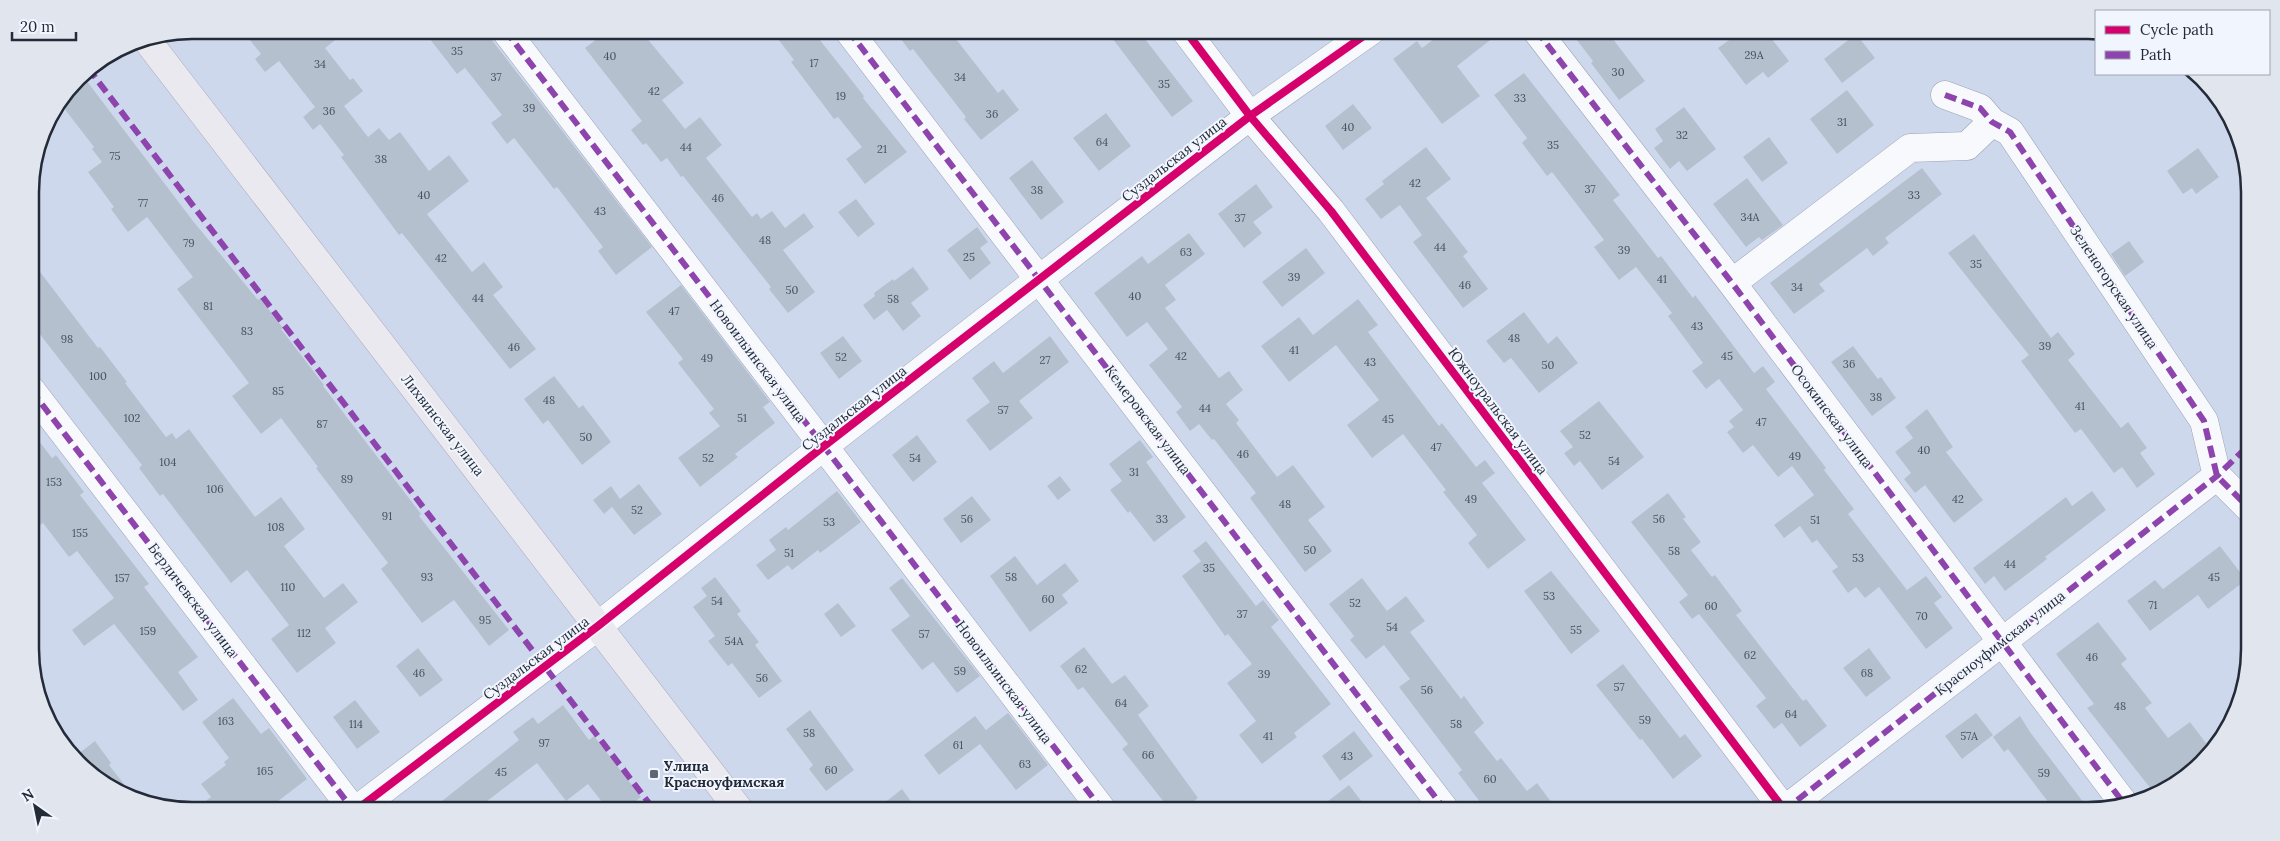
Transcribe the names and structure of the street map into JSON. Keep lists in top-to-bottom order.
{
  "streets": {
    "main road": ["Лихвинская улица"],
    "street": [
      "Суздальская улица",
      "Зеленогорская улица",
      "Новоильинская улица",
      "Южноуральская улица",
      "Осокинская улица",
      "Кемеровская улица",
      "Бердичевская улица",
      "Красноуфимская улица"
    ]
  },
  "crossings": [
    ["Суздальская улица", "Новоильинская улица"],
    ["Суздальская улица", "Южноуральская улица"],
    ["Суздальская улица", "Кемеровская улица"],
    ["Суздальская улица", "Лихвинская улица"],
    ["Зеленогорская улица", "Красноуфимская улица"],
    ["Осокинская улица", "Красноуфимская улица"]
  ],
  "places": {
    "transit": ["Улица Красноуфимская"]
  },
  "house_numbers": [
    "35",
    "29А",
    "40",
    "17",
    "34",
    "30",
    "37",
    "34",
    "35",
    "42",
    "19",
    "33",
    "39",
    "36",
    "36",
    "31",
    "40",
    "32",
    "64",
    "35",
    "44",
    "21",
    "75",
    "38",
    "42",
    "37",
    "38",
    "40",
    "33",
    "46",
    "77",
    "43",
    "34А",
    "37",
    "48",
    "79",
    "44",
    "39",
    "63",
    "25",
    "42",
    "35",
    "39",
    "41",
    "46",
    "34",
    "50",
    "40",
    "44",
    "58",
    "81",
    "47",
    "43",
    "83",
    "48",
    "98",
    "39",
    "46",
    "41",
    "42",
    "45",
    "52",
    "49",
    "27",
    "43",
    "36",
    "50",
    "100",
    "85",
    "38",
    "48",
    "41",
    "44",
    "57",
    "102",
    "51",
    "45",
    "47",
    "87",
    "52",
    "50",
    "47",
    "40",
    "46",
    "49",
    "52",
    "54",
    "54",
    "104",
    "31",
    "89",
    "153",
    "106",
    "49",
    "42",
    "48",
    "52",
    "91",
    "56",
    "33",
    "56",
    "51",
    "53",
    "108",
    "155",
    "50",
    "58",
    "51",
    "53",
    "44",
    "35",
    "93",
    "58",
    "45",
    "157",
    "110",
    "53",
    "60",
    "54",
    "52",
    "71",
    "60",
    "37",
    "70",
    "95",
    "54",
    "55",
    "159",
    "112",
    "57",
    "54А",
    "62",
    "46",
    "62",
    "59",
    "46",
    "68",
    "39",
    "56",
    "57",
    "56",
    "64",
    "48",
    "64",
    "59",
    "163",
    "114",
    "58",
    "58",
    "41",
    "57А",
    "97",
    "61",
    "66",
    "43",
    "63",
    "60",
    "165",
    "45",
    "59",
    "60"
  ],
  "legend": ["Cycle path", "Path"],
  "scale_bar": "20 m",
  "north": "top left"
}
